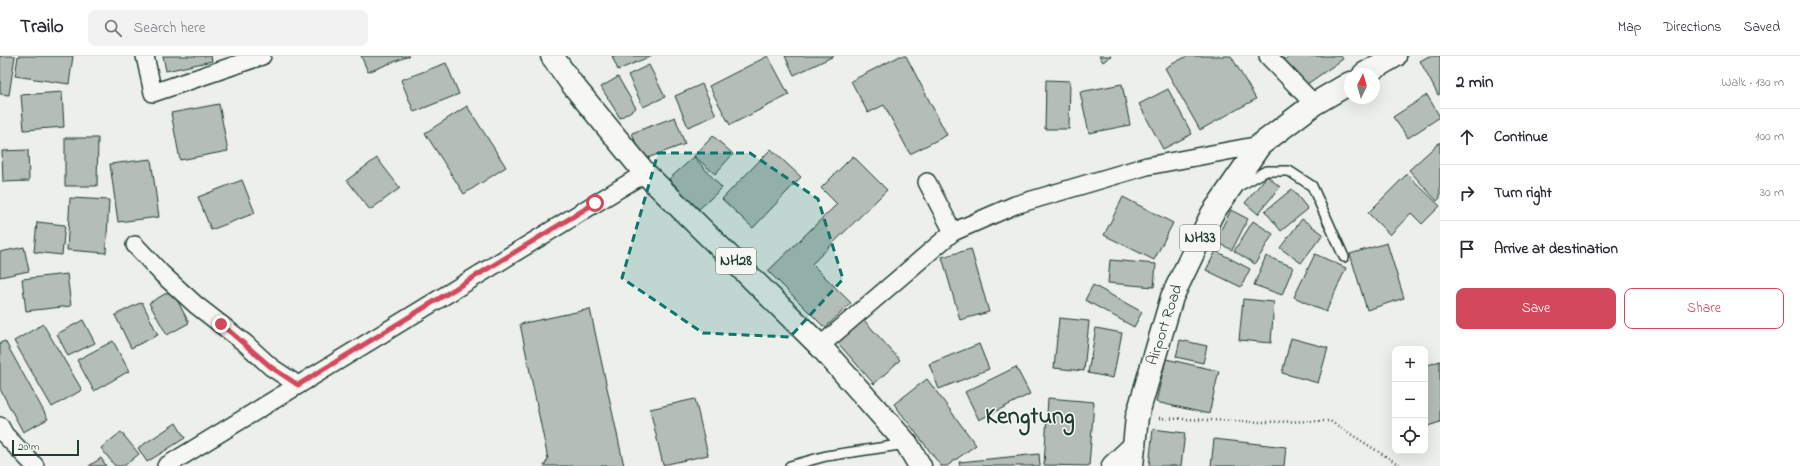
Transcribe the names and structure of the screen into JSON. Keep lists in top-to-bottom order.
{
  "streets": {
    "highway": ["NH33", "NH28", "Airport Road"]
  },
  "crossings": [
    ["NH33", "Airport Road"]
  ],
  "districts": ["Kengtung"],
  "scale_bar": "20 m",
  "north": "top",
  "page": {
    "header": "Trailo",
    "search": "Search here",
    "nav": ["Map", "Directions", "Saved"],
    "heading": ["2 min", "Walk · 130 m"],
    "list": [
      ["Continue", "100 m"],
      ["Turn right", "30 m"],
      "Arrive at destination"
    ],
    "buttons": ["Save", "Share"],
    "map_buttons": ["+", "−"],
    "scale": "20 m"
  }
}
